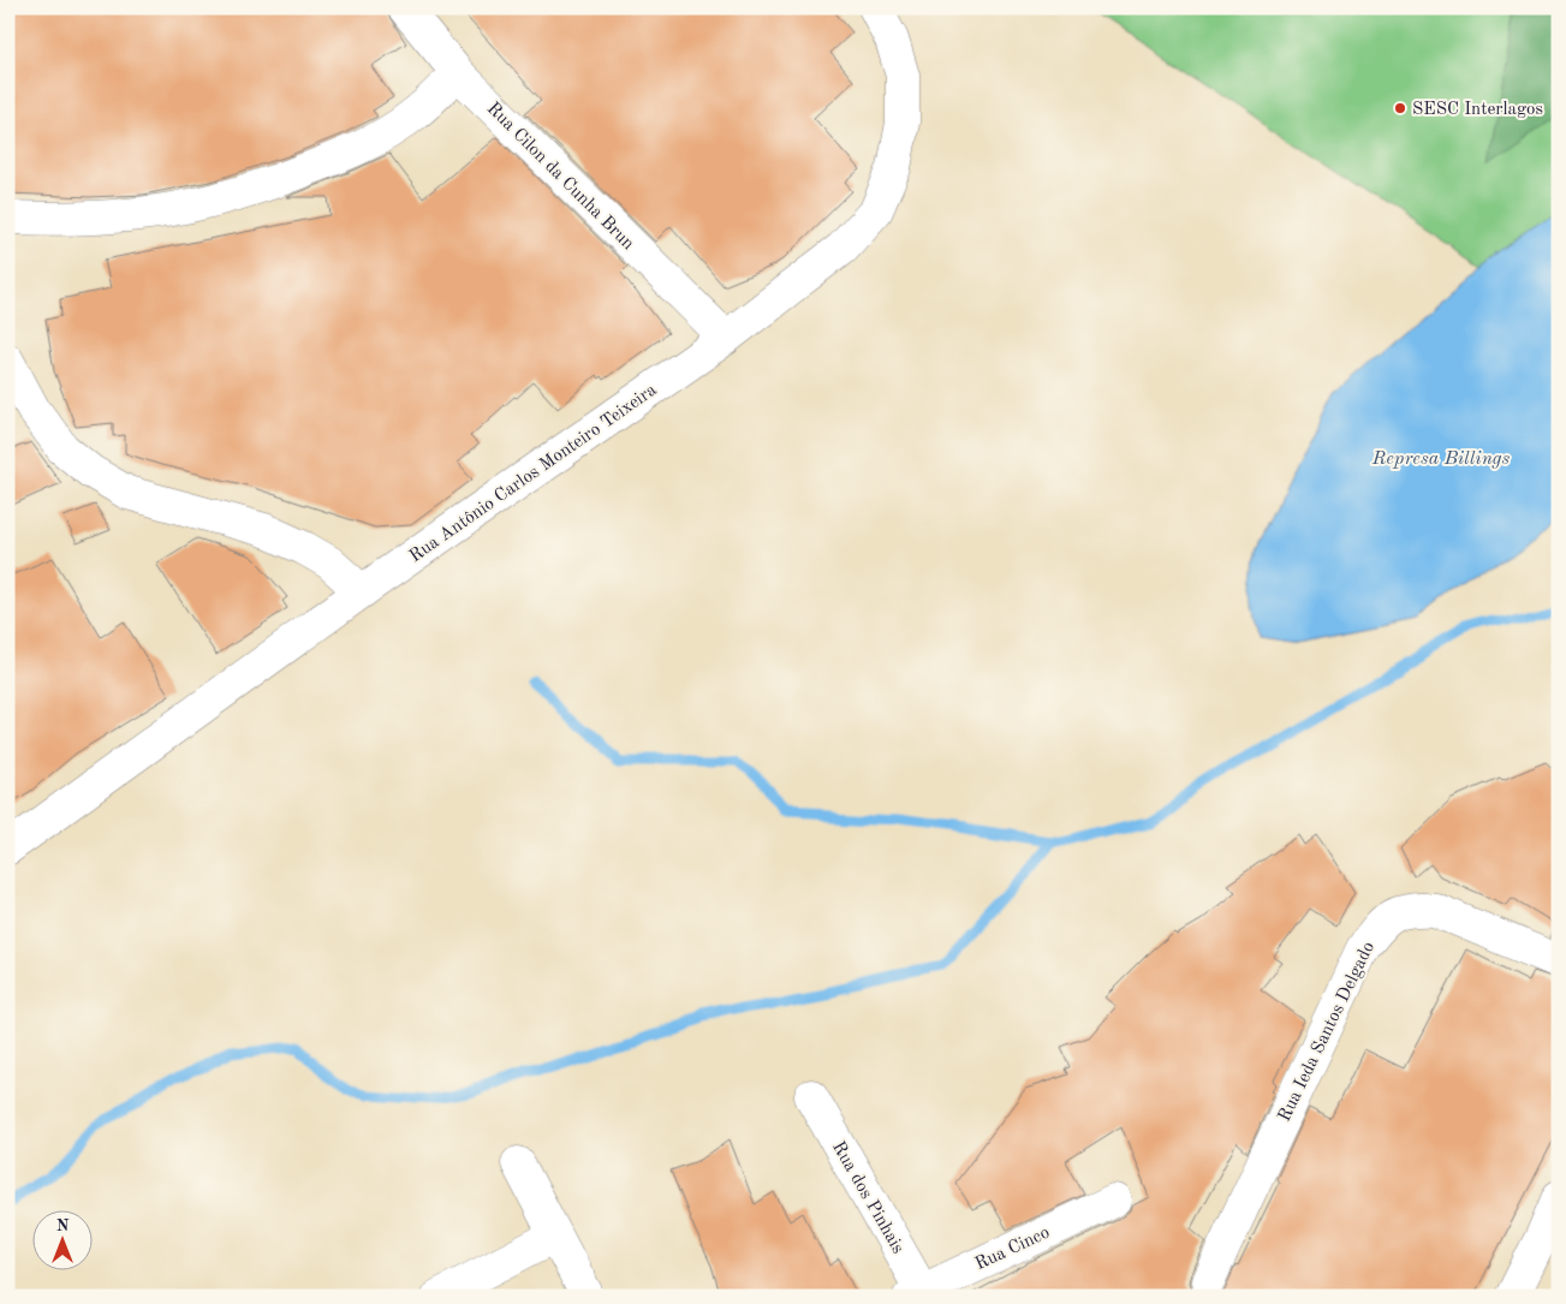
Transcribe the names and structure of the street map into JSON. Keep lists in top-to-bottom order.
{
  "streets": {
    "street": [
      "Rua Cilon da Cunha Brun",
      "Rua Antônio Carlos Monteiro Teixeira",
      "Rua Ieda Santos Delgado",
      "Rua dos Pinhais",
      "Rua Cinco"
    ]
  },
  "crossings": [
    ["Rua Cilon da Cunha Brun", "Rua Antônio Carlos Monteiro Teixeira"],
    ["Rua dos Pinhais", "Rua Cinco"]
  ],
  "water": ["Represa Billings"],
  "places": ["SESC Interlagos"],
  "north": "top"
}
